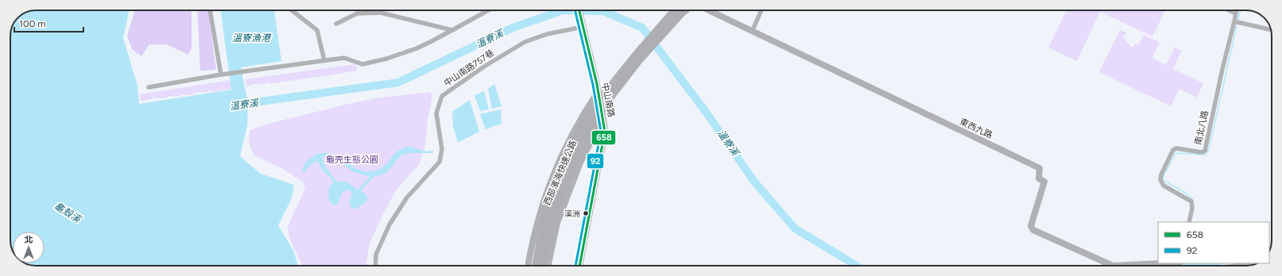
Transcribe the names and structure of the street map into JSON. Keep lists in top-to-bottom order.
{
  "streets": {
    "highway": ["西部濱海快速公路"],
    "street": [
      "中山南路757巷",
      "中山南路",
      "南北八路",
      "東西九路"
    ]
  },
  "crossings": [
    ["中山南路757巷", "中山南路"]
  ],
  "water": ["溫寮漁港", "溫寮溪", "龜殼溪"],
  "parks": ["龜壳生態公園"],
  "places": ["溪洲"],
  "lines": ["transit line 658", "transit line 92"],
  "legend": ["658", "92"],
  "scale_bar": "100 m",
  "north": "top"
}
